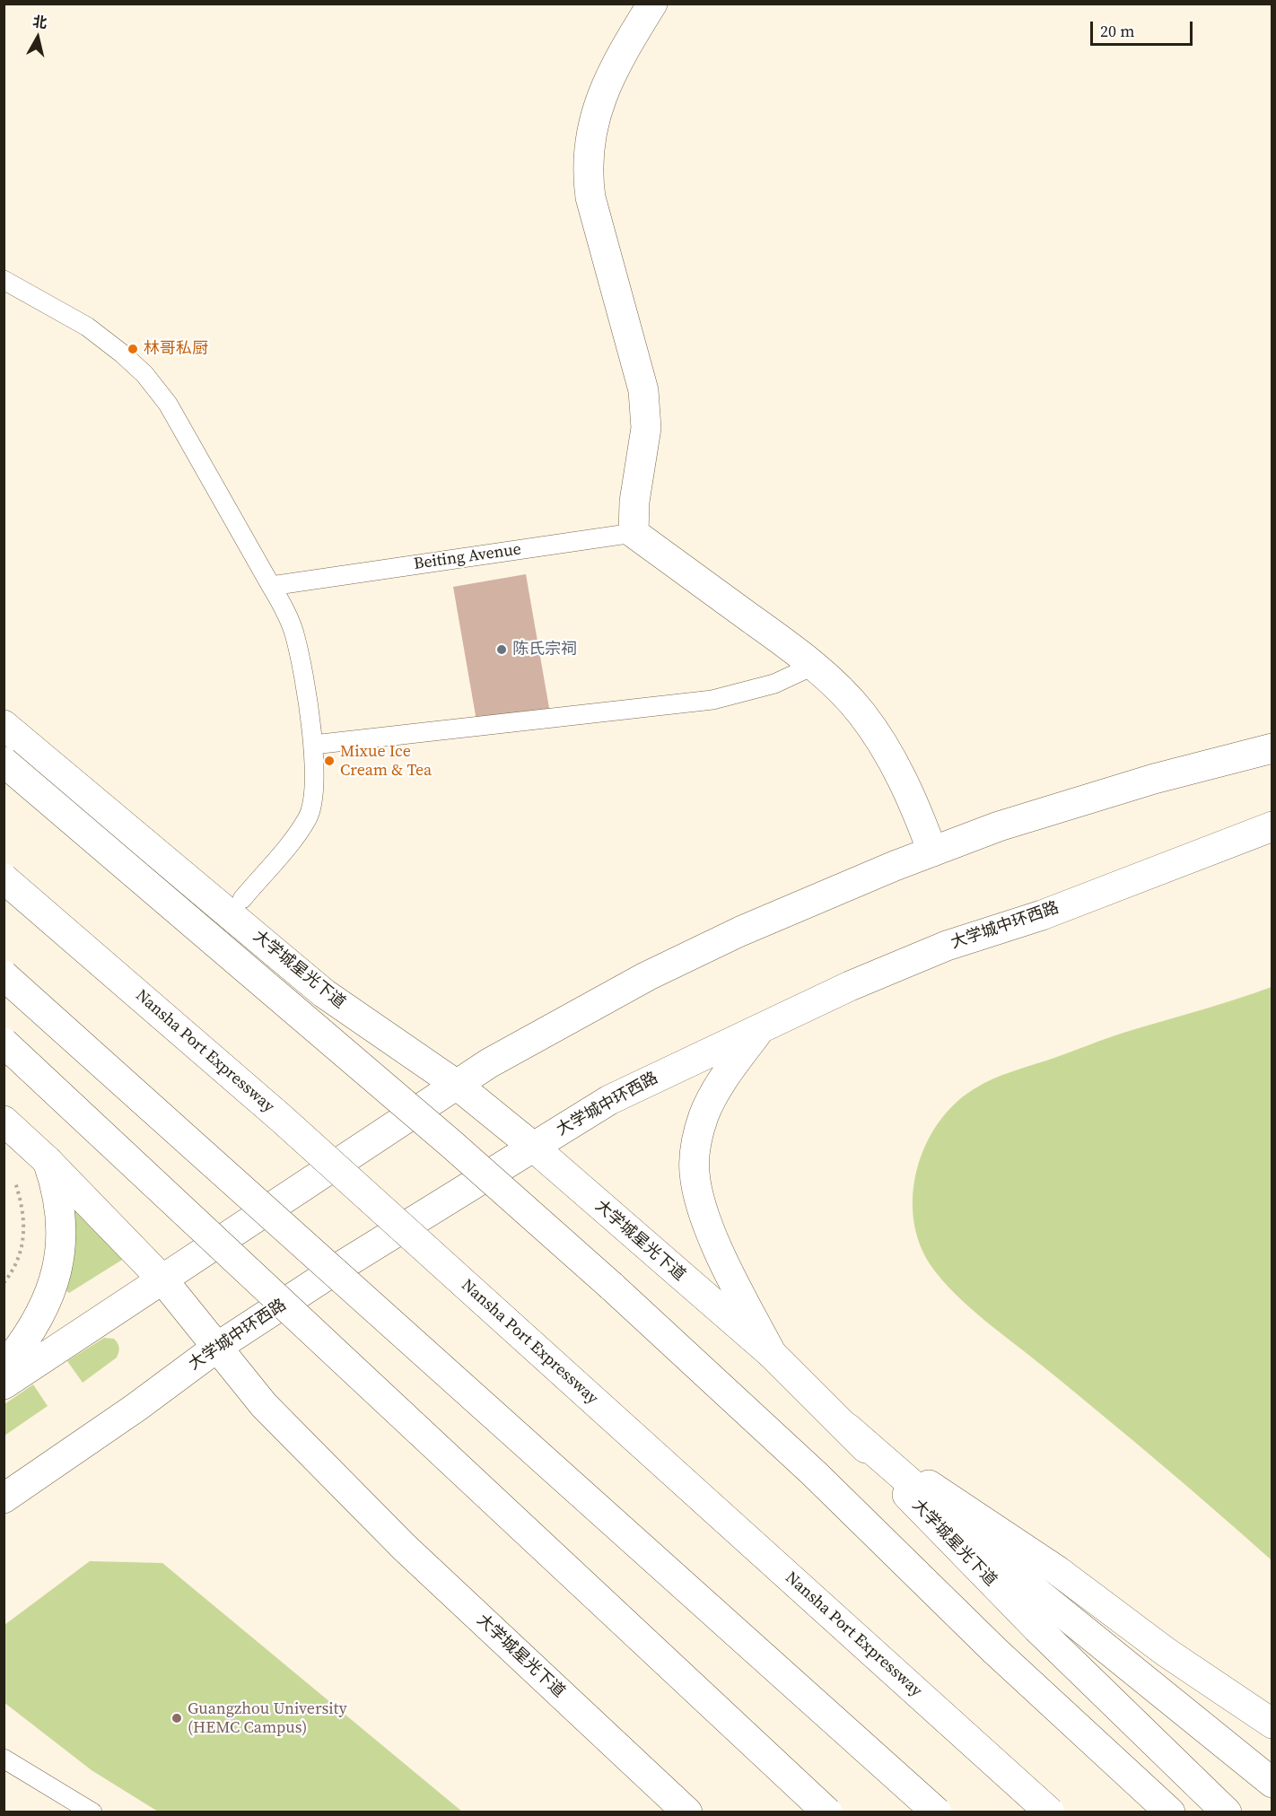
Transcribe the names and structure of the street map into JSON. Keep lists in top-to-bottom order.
{
  "streets": {
    "main road": ["大学城中环西路", "大学城星光下道", "Nansha Port Expressway"],
    "lane": ["Beiting Avenue"]
  },
  "crossings": [
    ["大学城中环西路", "大学城星光下道"]
  ],
  "places": [
    "林哥私厨",
    "陈氏宗祠",
    "Mixue Ice Cream & Tea",
    "Guangzhou University (HEMC Campus)"
  ],
  "scale_bar": "20 m",
  "north": "top"
}
